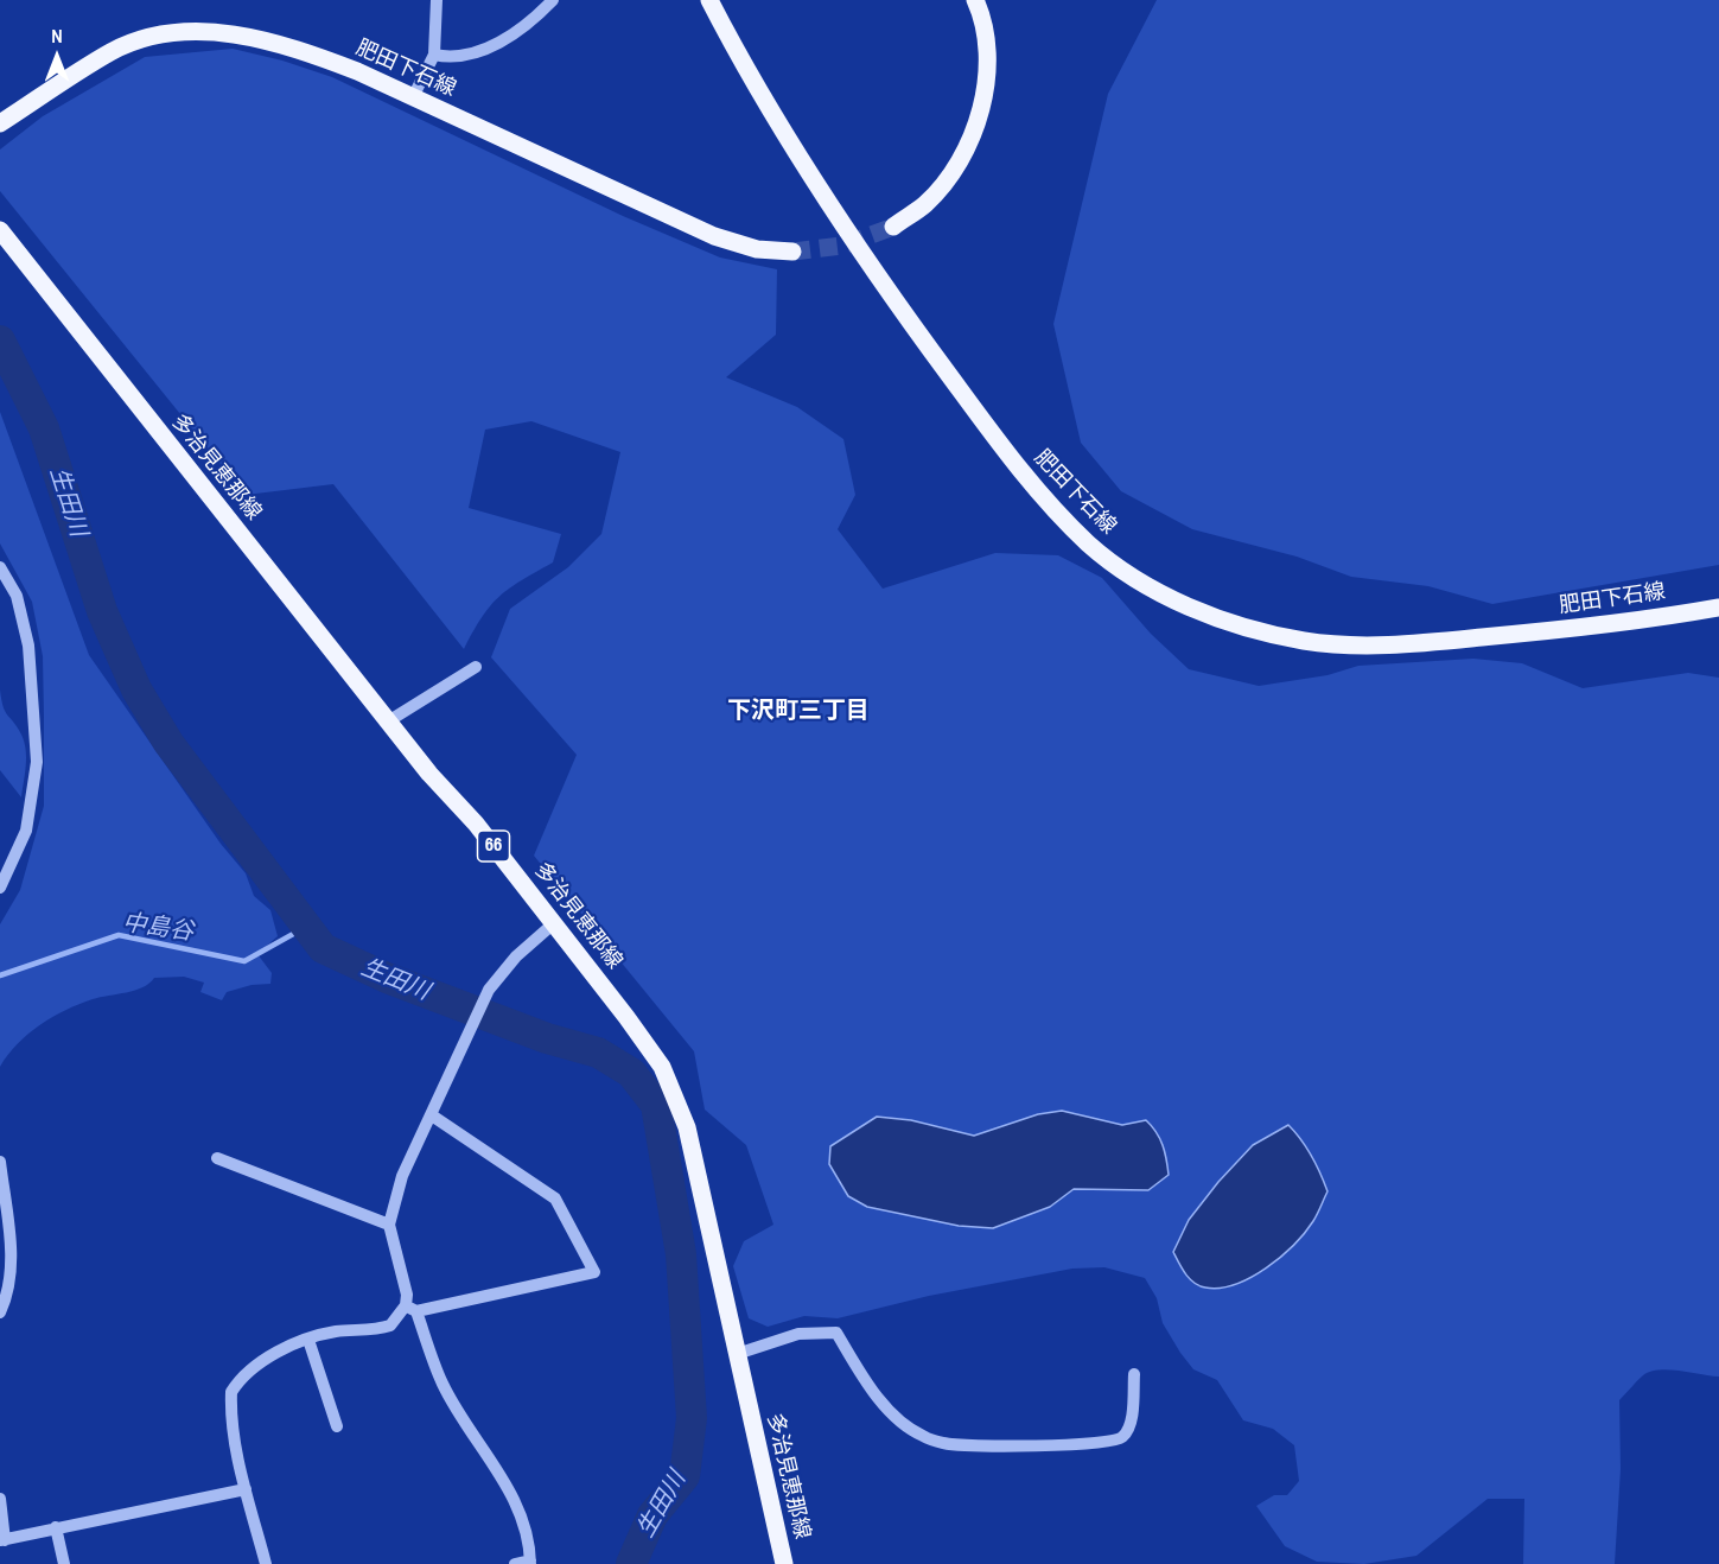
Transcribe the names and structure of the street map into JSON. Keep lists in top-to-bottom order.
{
  "streets": {
    "main road": ["肥田下石線", "多治見恵那線", "66"]
  },
  "districts": ["下沢町三丁目"],
  "water": ["生田川", "中島谷"],
  "north": "top"
}
